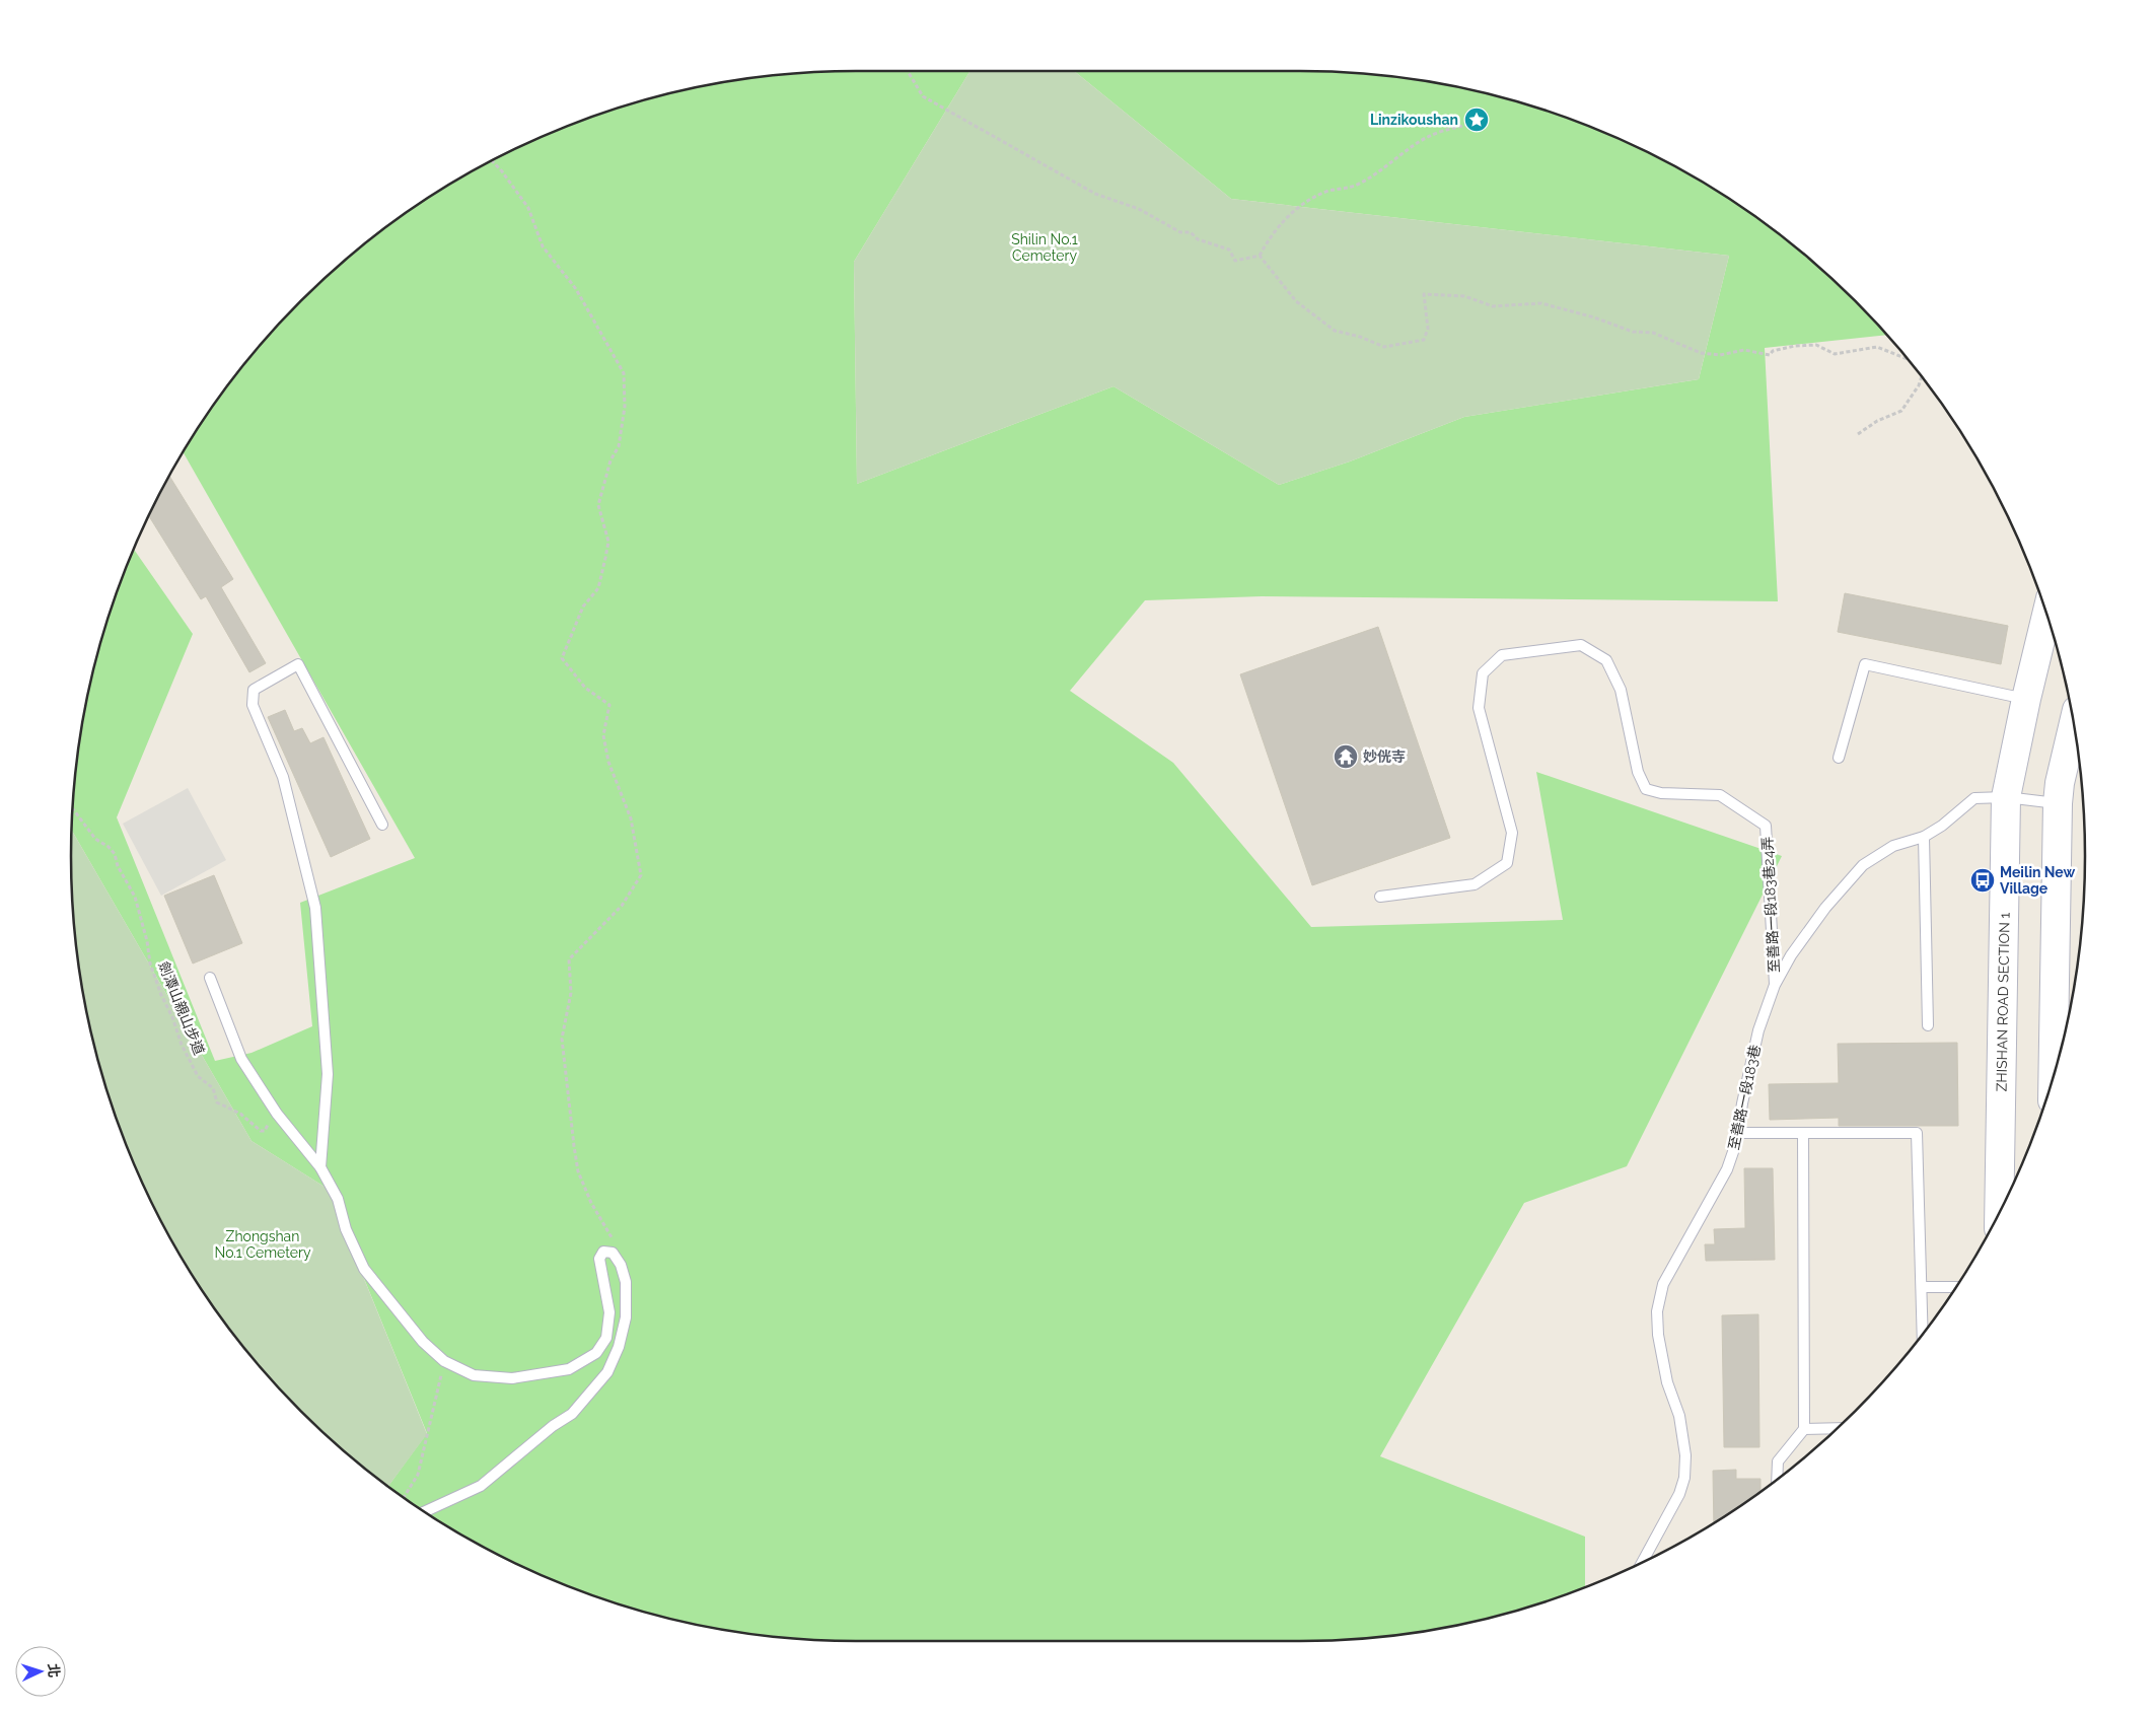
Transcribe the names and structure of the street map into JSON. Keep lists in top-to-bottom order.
{
  "streets": {
    "main road": ["ZHISHAN ROAD SECTION 1"],
    "lane": ["至善路一段183巷24弄", "至善路一段183巷"],
    "path": ["劍潭山親山步道"]
  },
  "crossings": [
    ["至善路一段183巷24弄", "至善路一段183巷"],
    ["ZHISHAN ROAD SECTION 1", "至善路一段183巷"]
  ],
  "parks": ["Shilin No.1 Cemetery", "Zhongshan No.1 Cemetery"],
  "places": {
    "place": ["Linzikoushan"],
    "temple": ["妙侊寺"],
    "bus stop": ["Meilin New Village"]
  },
  "north": "right"
}
